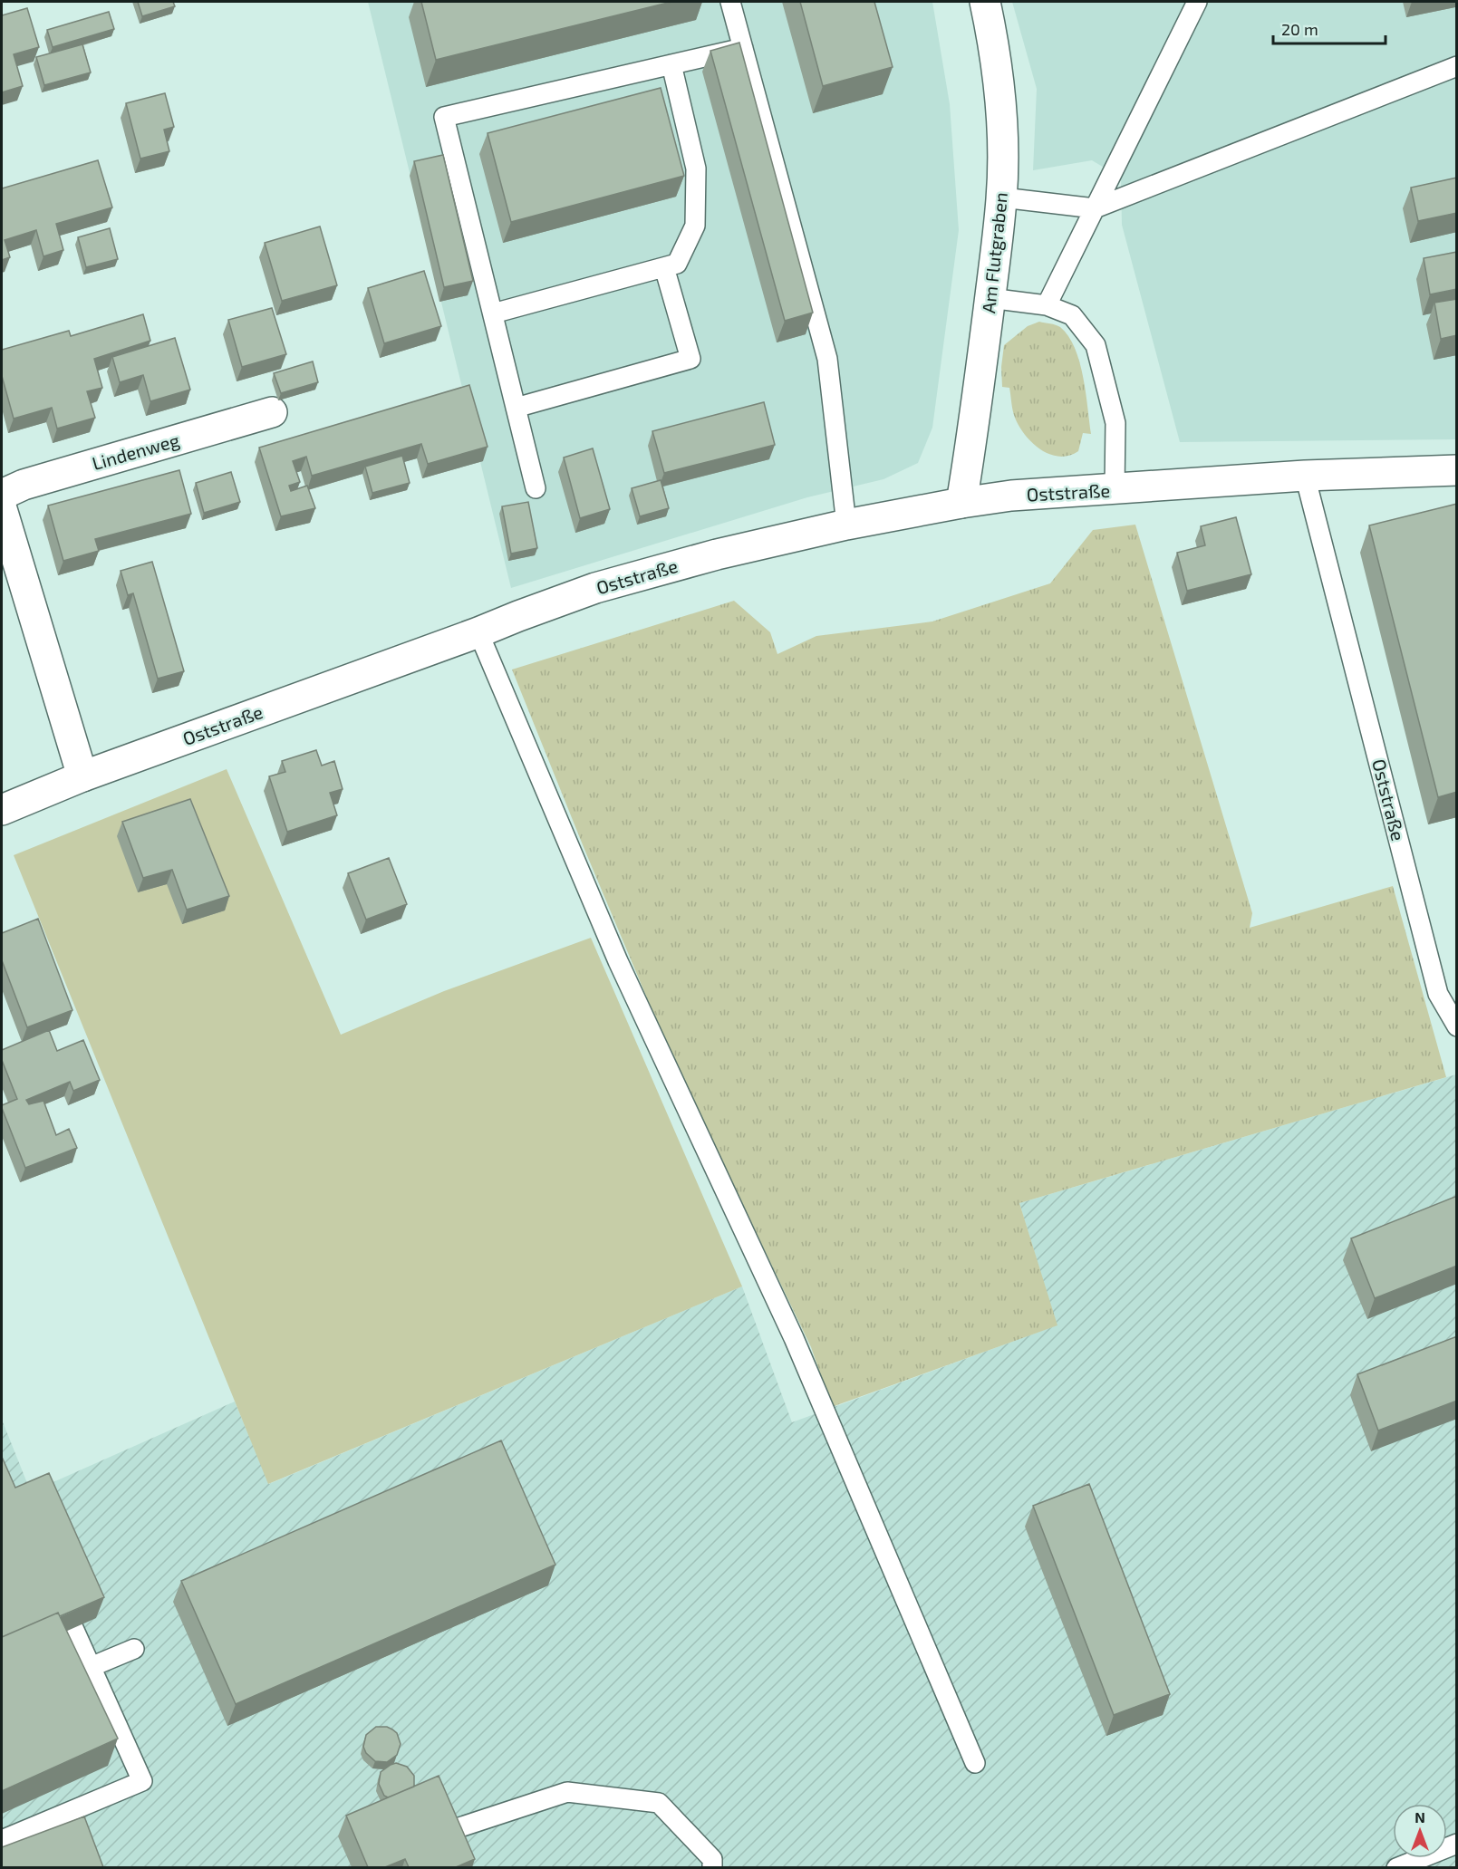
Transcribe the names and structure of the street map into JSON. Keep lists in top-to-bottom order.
{
  "streets": {
    "street": ["Am Flutgraben", "Lindenweg", "Oststraße"]
  },
  "crossings": [
    ["Am Flutgraben", "Oststraße"]
  ],
  "scale_bar": "20 m",
  "north": "top"
}
